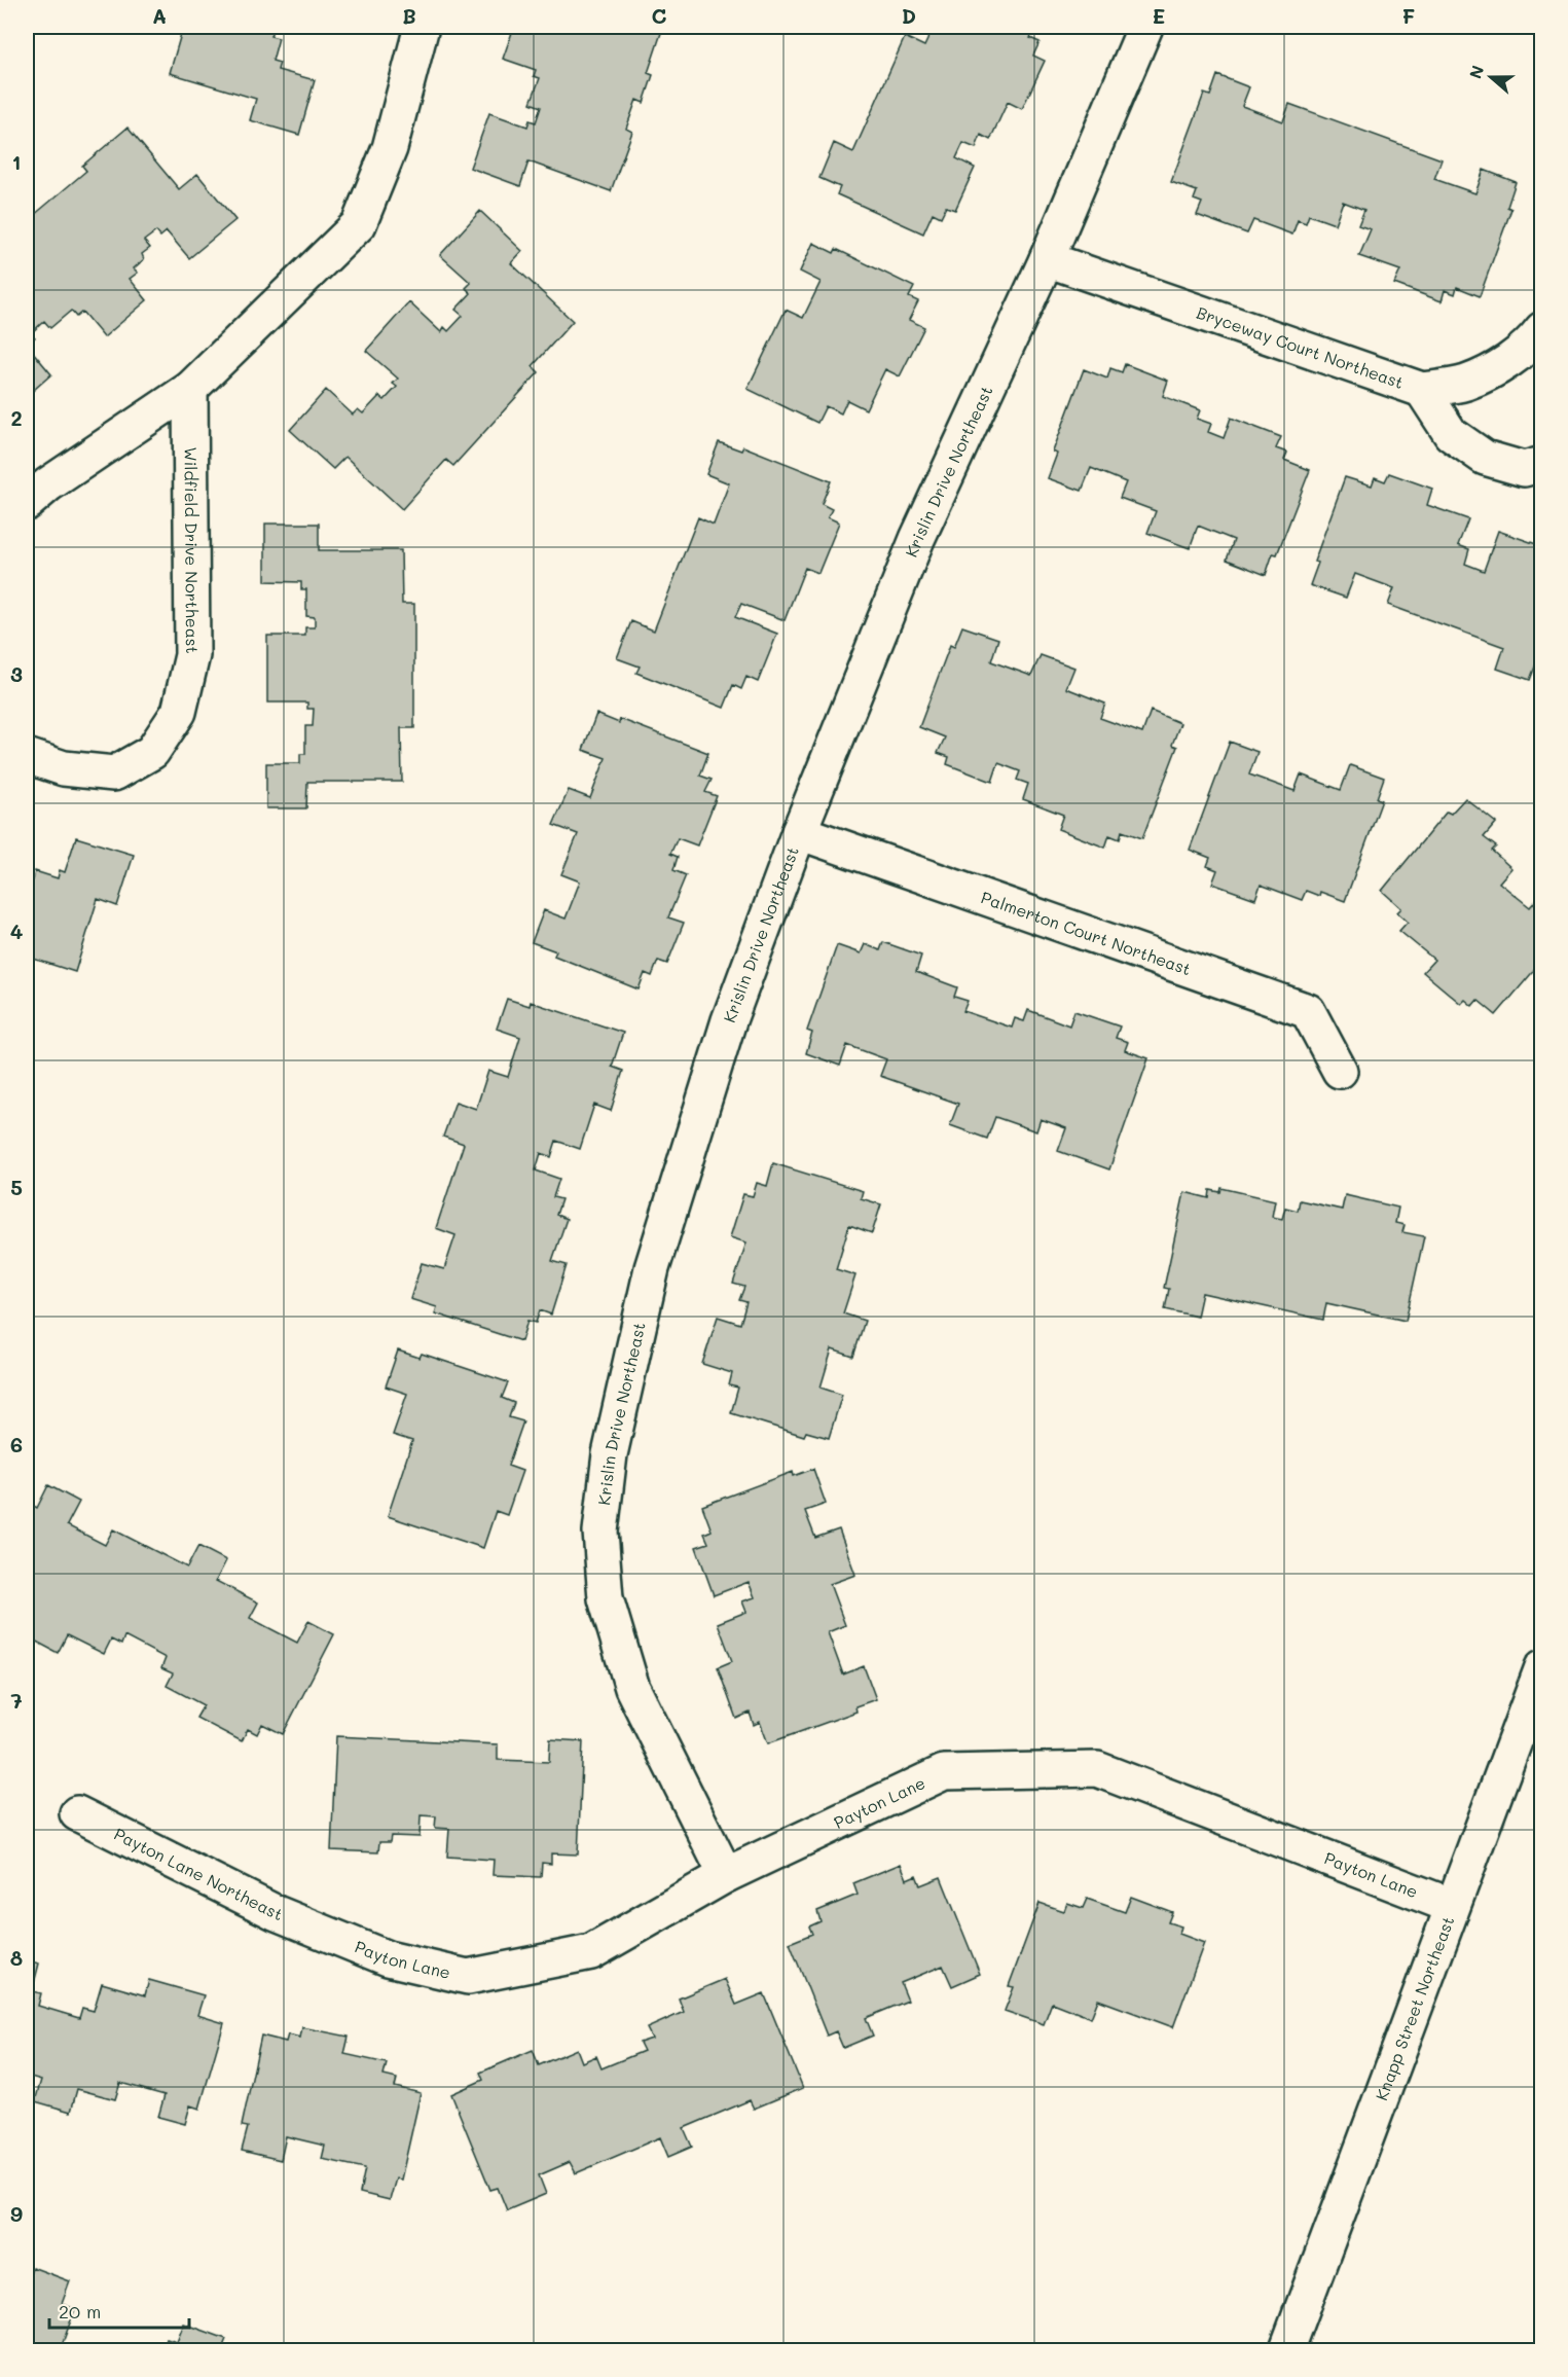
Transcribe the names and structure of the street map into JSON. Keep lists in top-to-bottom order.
{
  "streets": {
    "street": [
      "Bryceway Court Northeast",
      "Krislin Drive Northeast",
      "Wildfield Drive Northeast",
      "Palmerton Court Northeast",
      "Payton Lane",
      "Payton Lane Northeast",
      "Knapp Street Northeast"
    ]
  },
  "crossings": [
    ["Bryceway Court Northeast", "Krislin Drive Northeast"],
    ["Krislin Drive Northeast", "Palmerton Court Northeast"],
    ["Krislin Drive Northeast", "Payton Lane"],
    ["Payton Lane", "Payton Lane Northeast"],
    ["Payton Lane", "Knapp Street Northeast"]
  ],
  "scale_bar": "20 m",
  "north": "left",
  "grid": {
    "columns": [
      "A",
      "B",
      "C",
      "D",
      "E",
      "F"
    ],
    "rows": [
      "1",
      "2",
      "3",
      "4",
      "5",
      "6",
      "7",
      "8",
      "9"
    ]
  }
}
